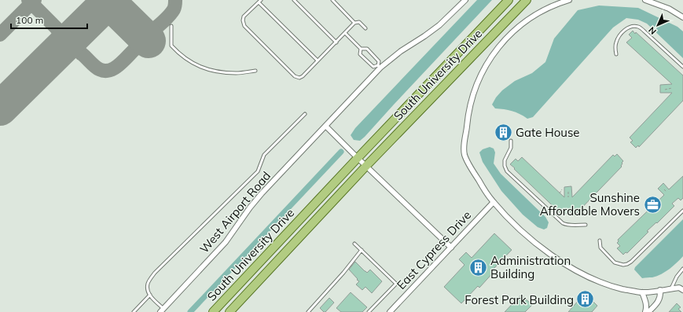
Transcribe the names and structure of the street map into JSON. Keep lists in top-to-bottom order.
{
  "streets": {
    "main road": ["South University Drive"],
    "street": ["West Airport Road", "East Cypress Drive"]
  },
  "places": {
    "building": ["Gate House", "Administration Building", "Forest Park Building"],
    "office": ["Sunshine Affordable Movers"]
  },
  "scale_bar": "100 m",
  "north": "bottom left"
}
